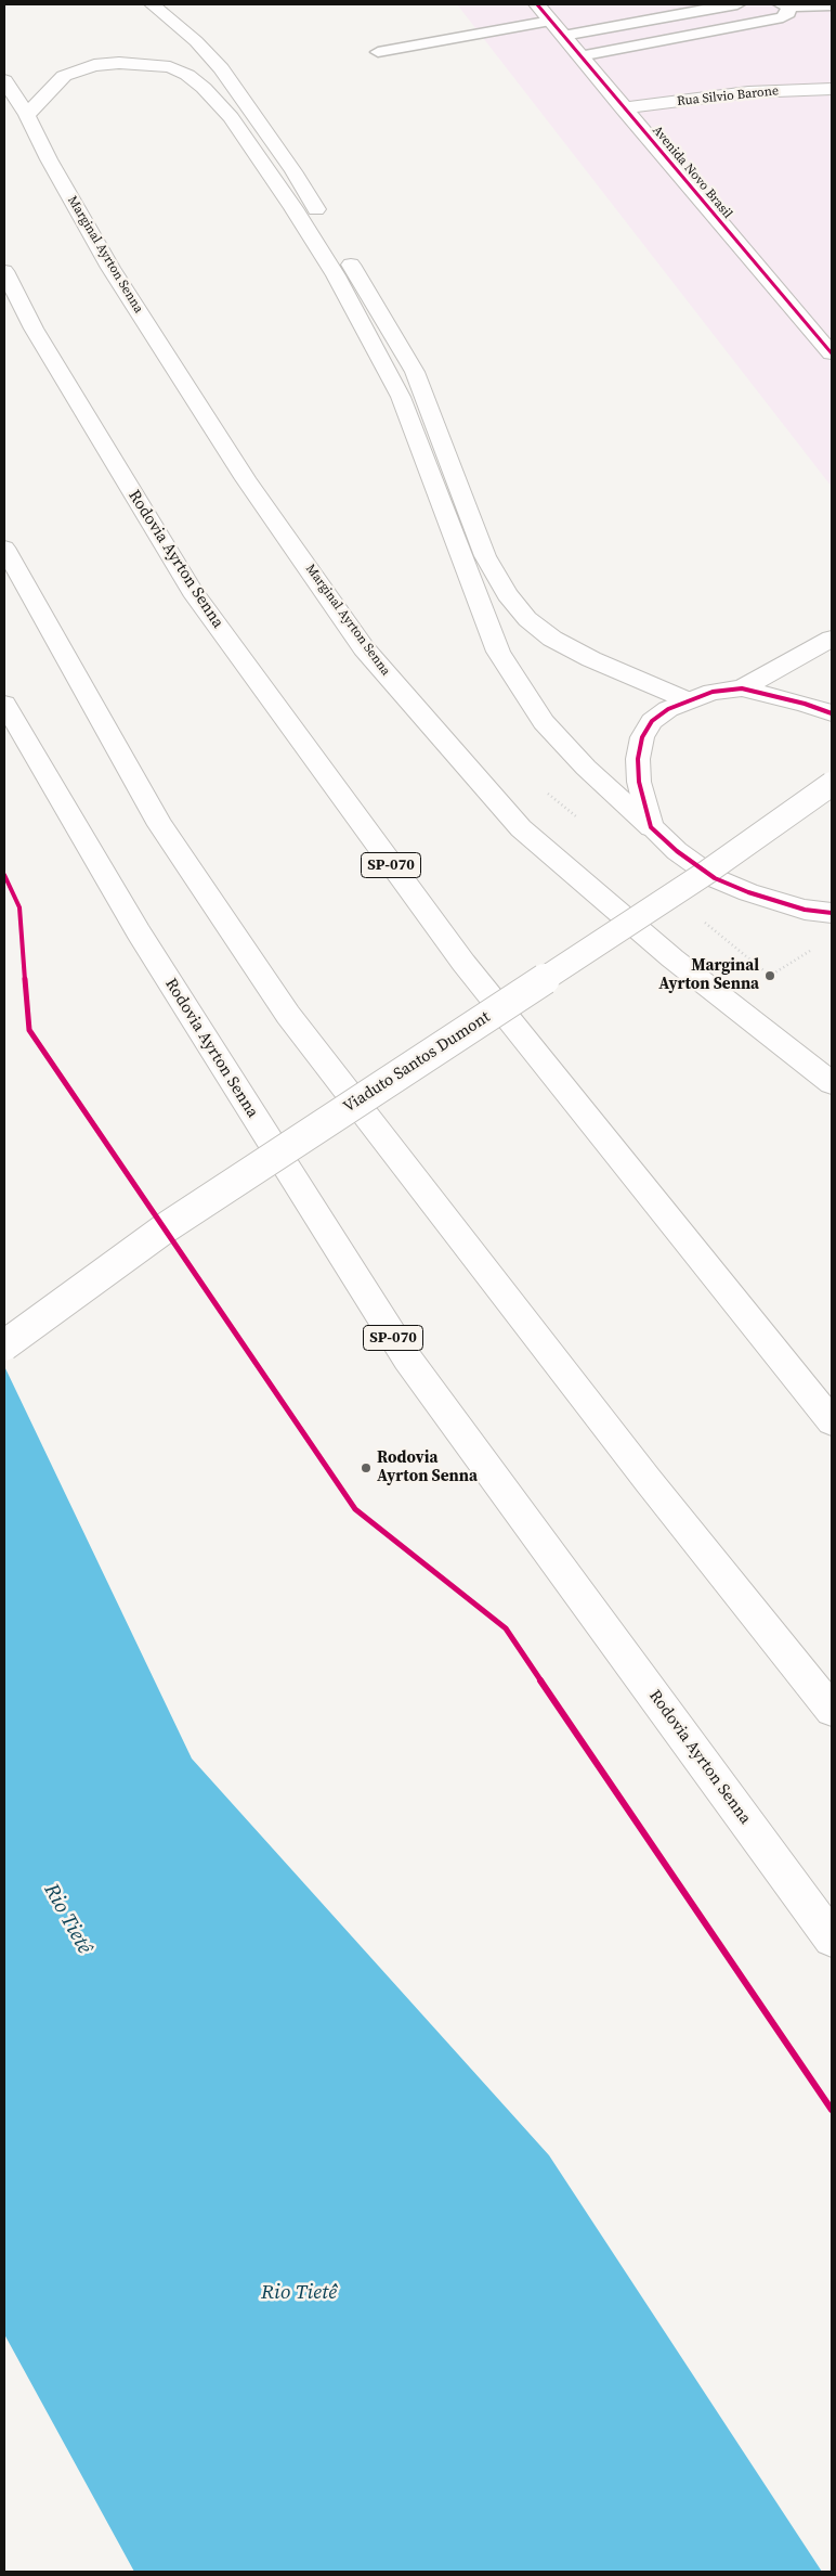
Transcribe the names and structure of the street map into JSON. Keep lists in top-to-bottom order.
{
  "streets": {
    "main road": [
      "Rua Silvio Barone",
      "Avenida Novo Brasil",
      "Marginal Ayrton Senna",
      "Rodovia Ayrton Senna",
      "SP-070",
      "Viaduto Santos Dumont"
    ]
  },
  "crossings": [
    ["Rua Silvio Barone", "Avenida Novo Brasil"]
  ],
  "water": ["Rio Tietê"],
  "places": ["Marginal Ayrton Senna", "Rodovia Ayrton Senna"]
}
